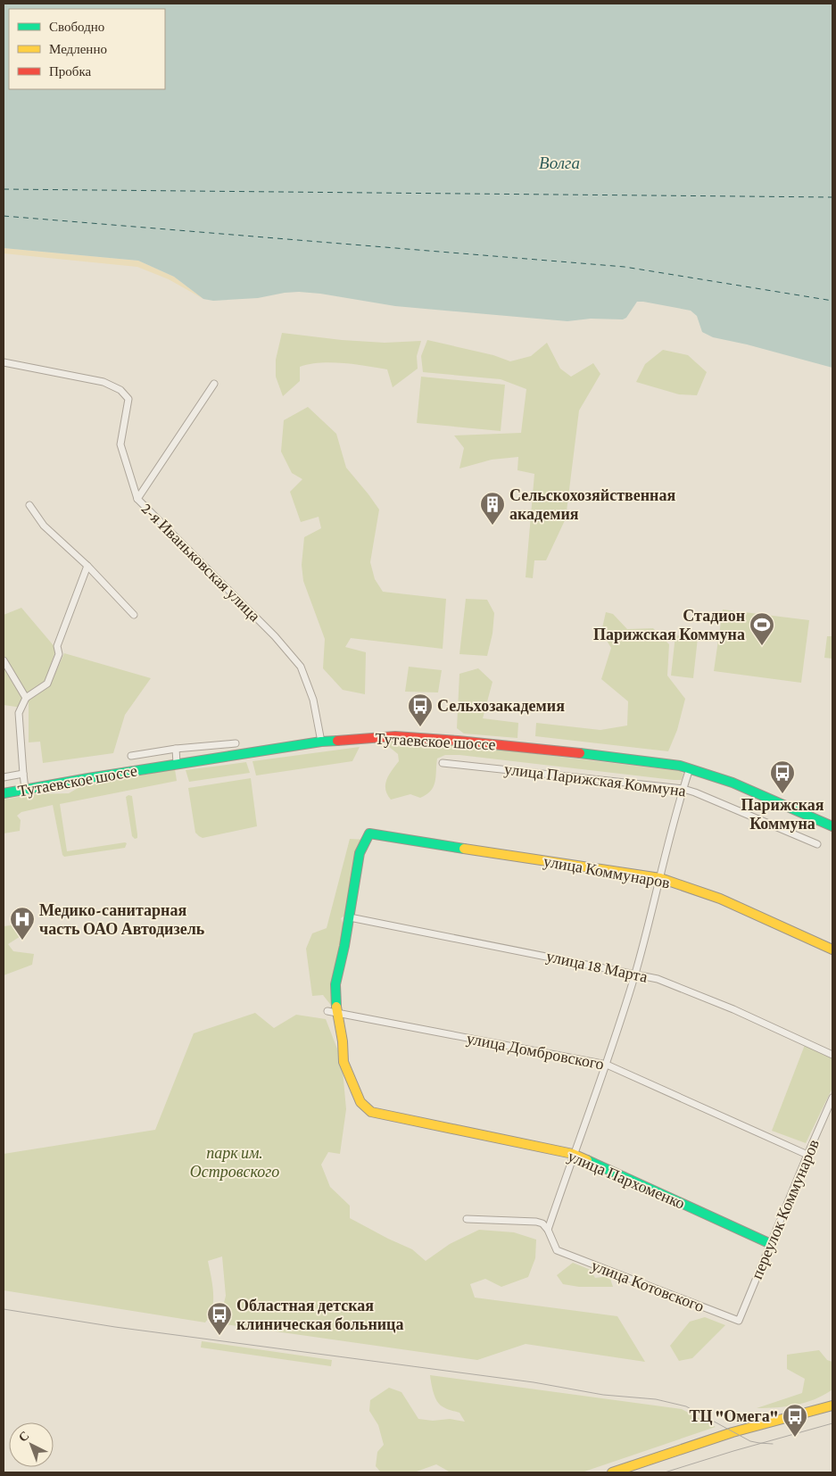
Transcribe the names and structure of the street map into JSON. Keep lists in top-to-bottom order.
{
  "streets": {
    "street": [
      "2-я Иваньковская улица",
      "Тутаевское шоссе",
      "улица Парижская Коммуна",
      "улица Коммунаров",
      "улица 18 Марта",
      "улица Домбровского",
      "улица Пархоменко",
      "переулок Коммунаров",
      "улица Котовского"
    ]
  },
  "crossings": [
    ["2-я Иваньковская улица", "Тутаевское шоссе"],
    ["улица Коммунаров", "улица 18 Марта"],
    ["улица Домбровского", "улица Пархоменко"],
    ["улица Домбровского", "переулок Коммунаров"],
    ["улица Пархоменко", "переулок Коммунаров"],
    ["переулок Коммунаров", "улица Котовского"]
  ],
  "water": ["Волга"],
  "parks": ["парк им. Островского"],
  "places": {
    "building": ["Сельскохозяйственная академия"],
    "sports": ["Стадион Парижская Коммуна"],
    "bus stop": [
      "Сельхозакадемия",
      "Парижская Коммуна",
      "Областная детская клиническая больница",
      "ТЦ \"Омега\""
    ],
    "hospital": ["Медико-санитарная часть ОАО Автодизель"]
  },
  "legend": ["Свободно", "Медленно", "Пробка"],
  "north": "top left"
}
